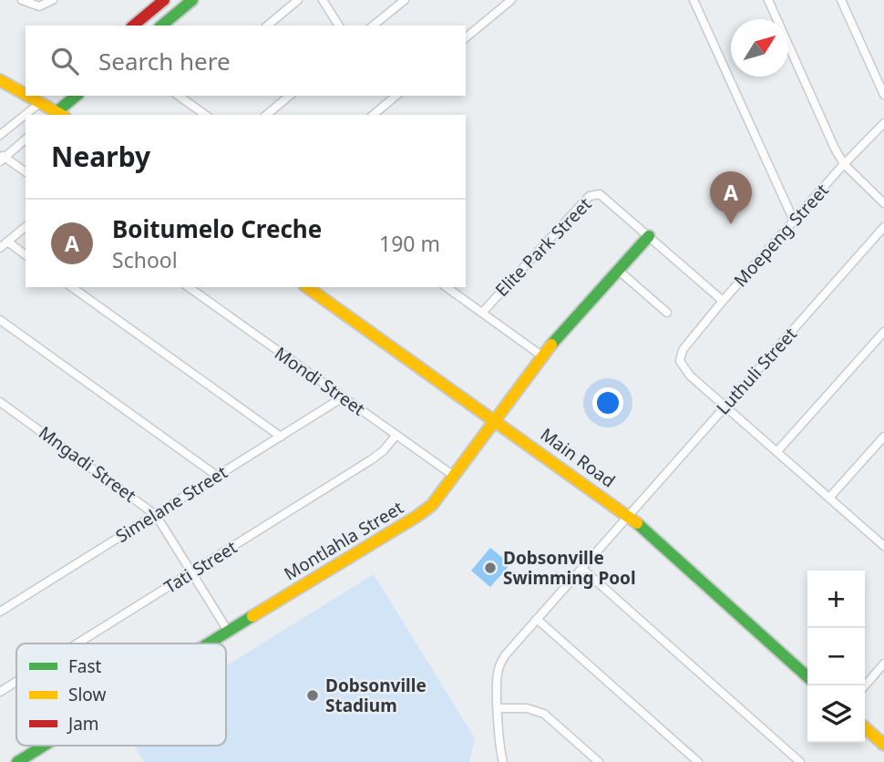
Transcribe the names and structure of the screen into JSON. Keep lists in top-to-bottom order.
{
  "streets": {
    "street": [
      "Moepeng Street",
      "Elite Park Street",
      "Luthuli Street",
      "Mondi Street",
      "Main Road",
      "Mngadi Street",
      "Simelane Street",
      "Montlahla Street",
      "Tati Street"
    ]
  },
  "crossings": [
    ["Moepeng Street", "Elite Park Street"],
    ["Moepeng Street", "Luthuli Street"],
    ["Elite Park Street", "Montlahla Street"],
    ["Luthuli Street", "Main Road"],
    ["Mondi Street", "Simelane Street"],
    ["Mondi Street", "Montlahla Street"],
    ["Mondi Street", "Tati Street"],
    ["Main Road", "Montlahla Street"],
    ["Mngadi Street", "Simelane Street"],
    ["Mngadi Street", "Montlahla Street"],
    ["Mngadi Street", "Tati Street"]
  ],
  "places": ["Dobsonville Swimming Pool", "Dobsonville Stadium"],
  "legend": ["Fast", "Slow", "Jam"],
  "north": "top right",
  "page": {
    "search": "Search here",
    "heading": "Nearby",
    "pins": "A",
    "list": [
      {
        "mark": "A",
        "name": "Boitumelo Creche",
        "note": "School",
        "value": "190 m"
      }
    ],
    "map_buttons": ["+", "−"]
  }
}
